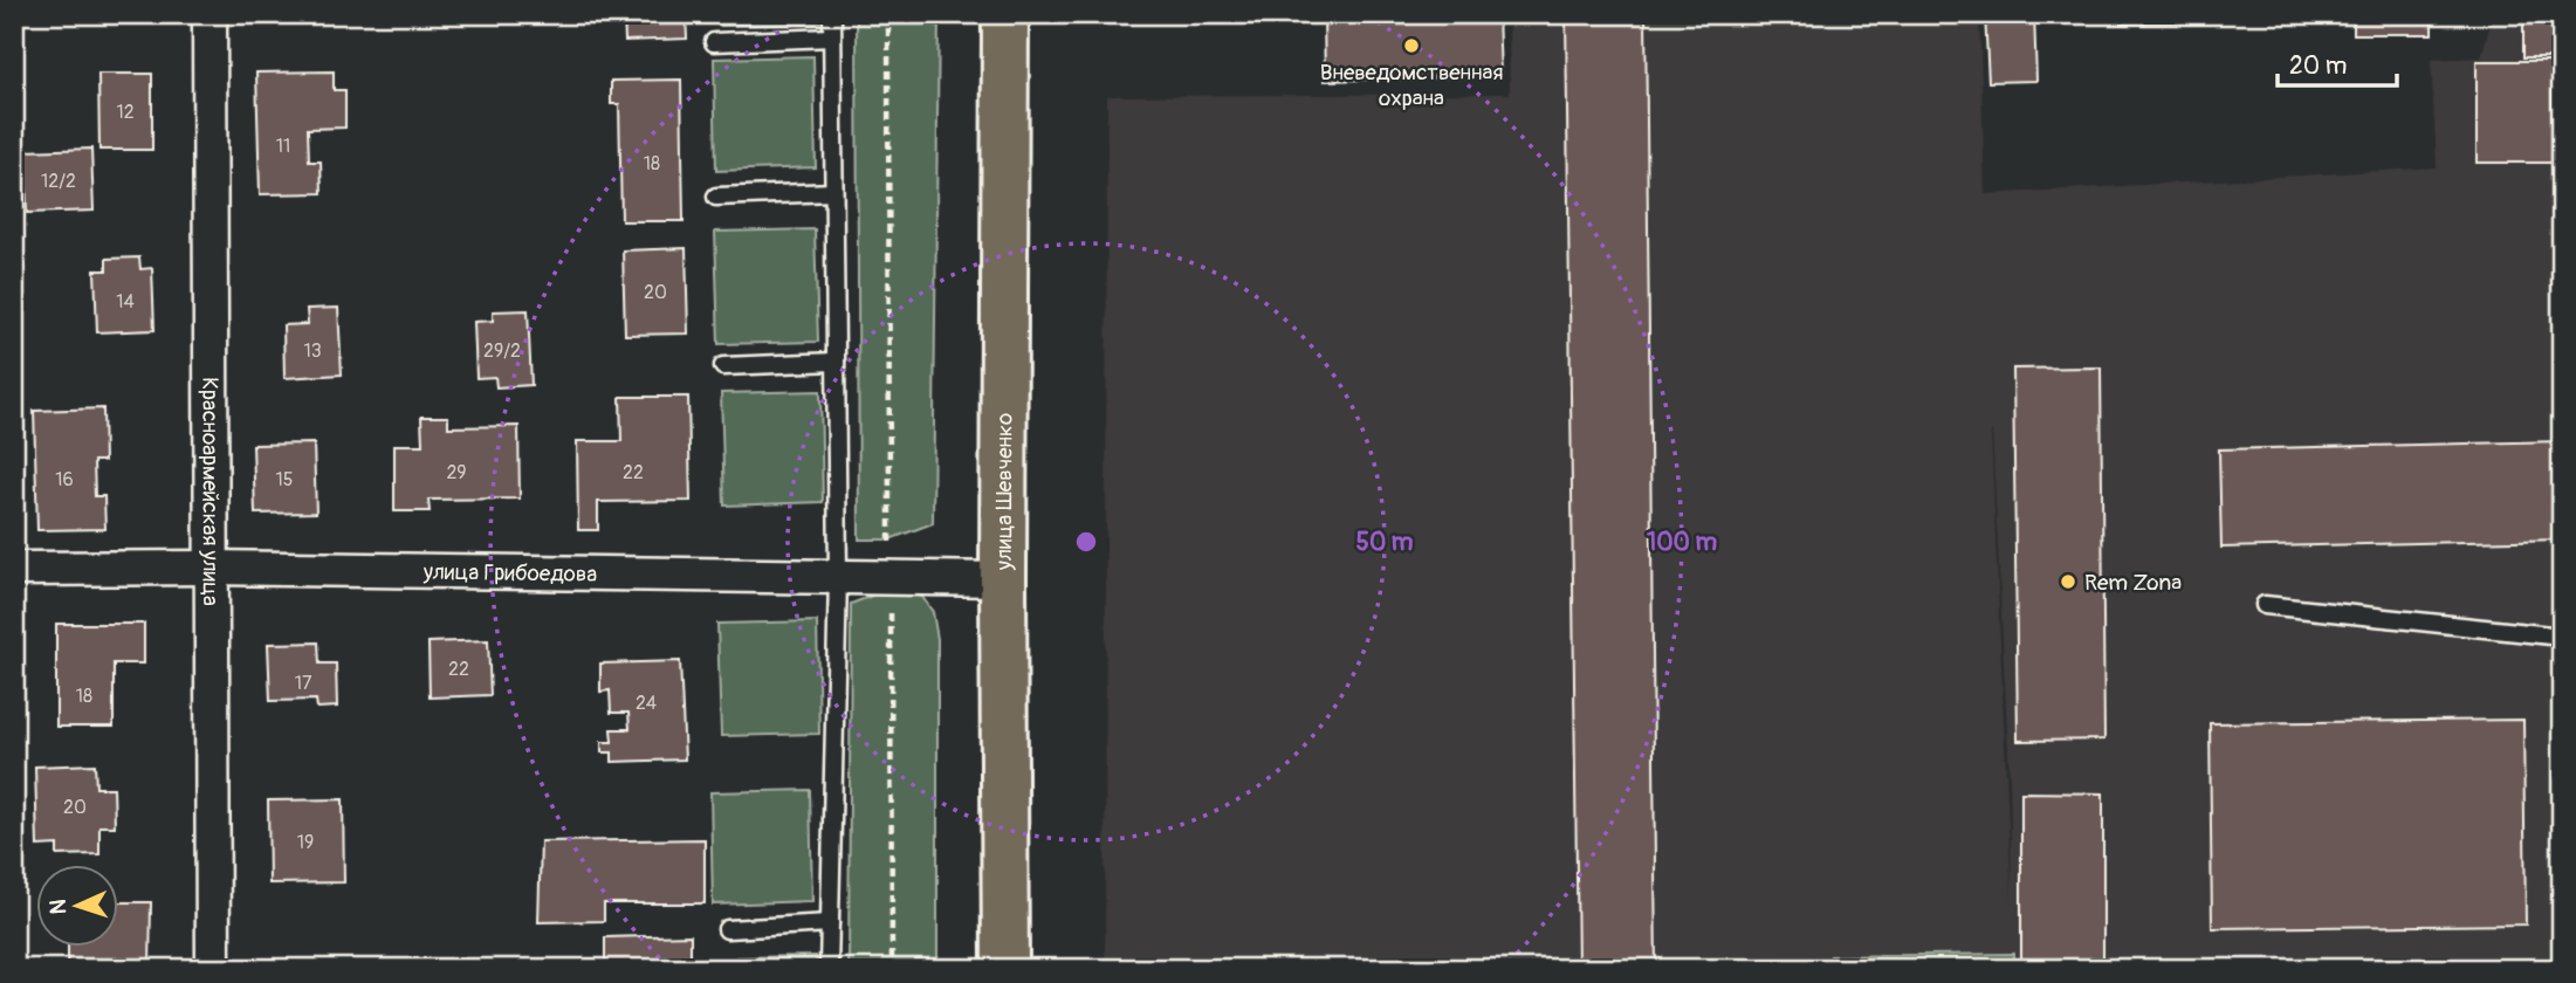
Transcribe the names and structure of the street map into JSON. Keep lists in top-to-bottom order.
{
  "streets": {
    "main road": ["улица Шевченко"],
    "street": ["Красноармейская улица", "улица Грибоедова"]
  },
  "crossings": [
    ["Красноармейская улица", "улица Грибоедова"],
    ["улица Шевченко", "улица Грибоедова"]
  ],
  "places": ["Вневедомственная охрана", "Rem Zona"],
  "house_numbers": [
    "12",
    "11",
    "18",
    "12/2",
    "20",
    "14",
    "13",
    "29/2",
    "29",
    "22",
    "16",
    "15",
    "22",
    "17",
    "18",
    "24",
    "20",
    "19"
  ],
  "scale_bar": "20 m",
  "north": "left",
  "rings": ["50 m", "100 m"]
}
